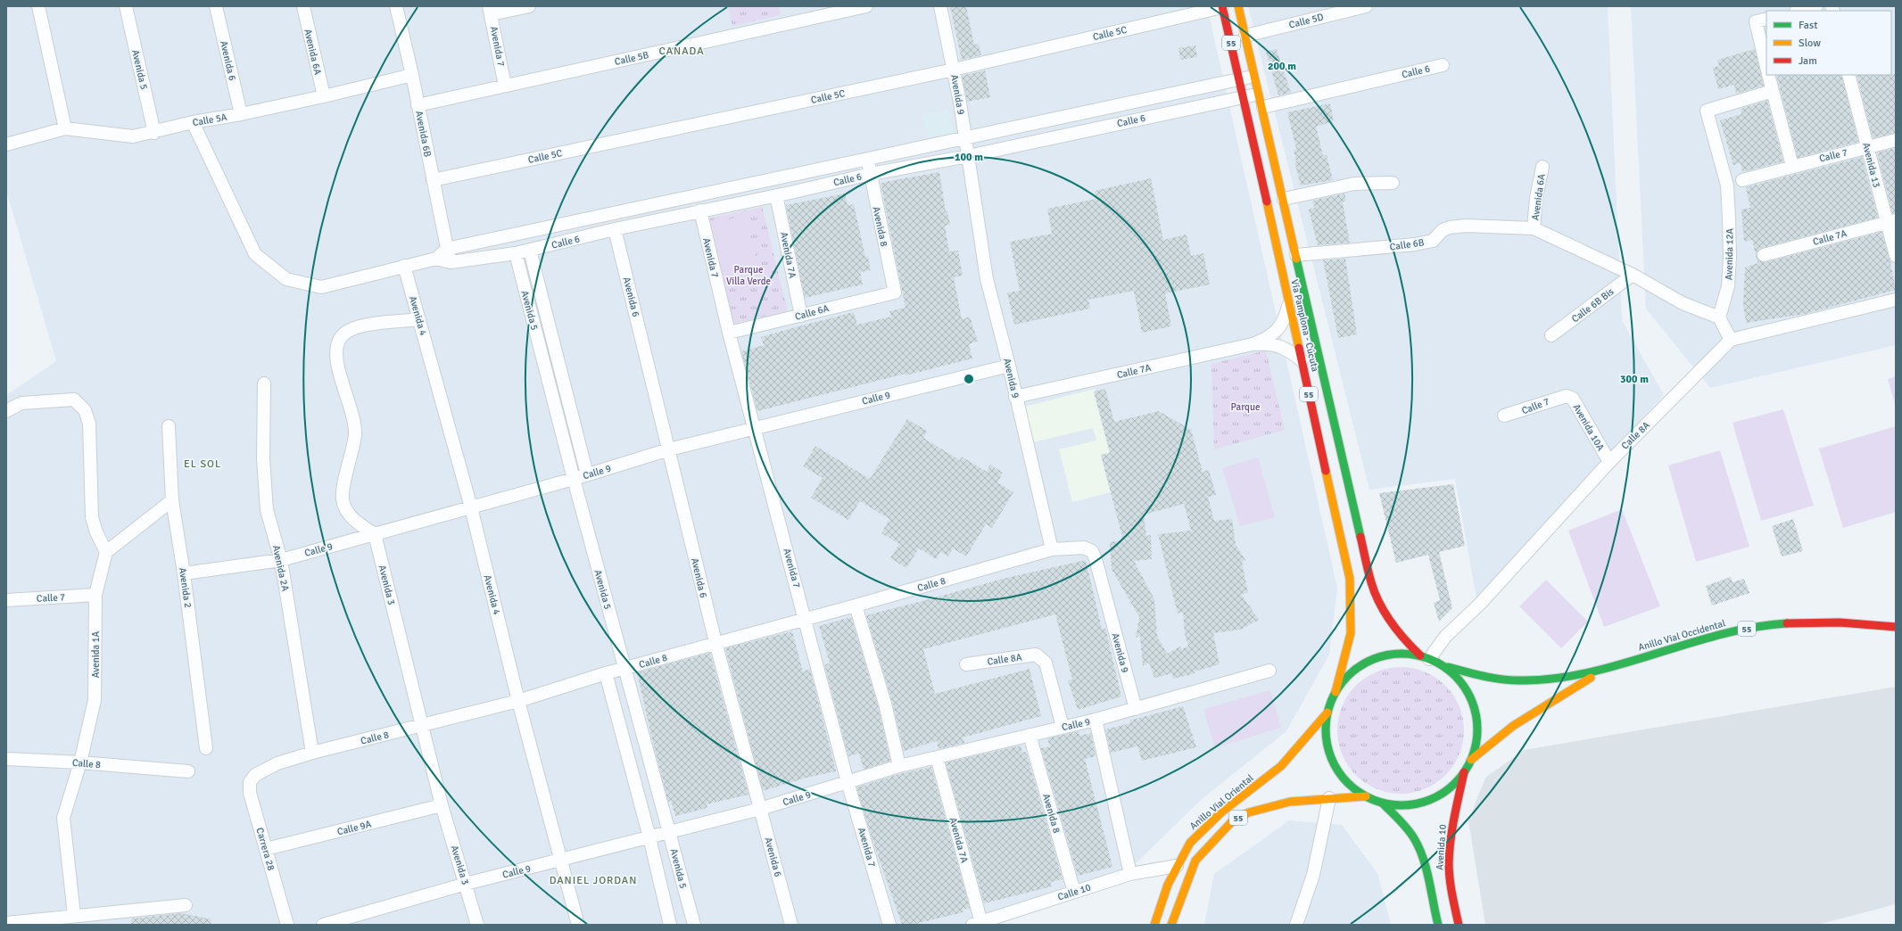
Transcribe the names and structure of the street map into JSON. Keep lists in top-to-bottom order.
{
  "streets": {
    "main road": [
      "55",
      "Vía Pamplona - Cúcuta",
      "Anillo Vial Occidental",
      "Anillo Vial Oriental",
      "Avenida 10"
    ],
    "street": [
      "Calle 5D",
      "Calle 5C",
      "Avenida 7",
      "Avenida 6A",
      "Calle 5B",
      "Avenida 6",
      "Avenida 5",
      "Calle 6",
      "Avenida 9",
      "Calle 5A",
      "Avenida 6B",
      "Calle 7",
      "Avenida 13",
      "Avenida 8",
      "Calle 7A",
      "Calle 6B",
      "Avenida 12A",
      "Avenida 7A",
      "Calle 6B Bis",
      "Calle 6A",
      "Avenida 4",
      "Calle 9",
      "Avenida 10A",
      "Calle 8A",
      "Avenida 2A",
      "Calle 8",
      "Avenida 3",
      "Avenida 2",
      "Avenida 1A",
      "Calle 9A",
      "Carrera 28",
      "Calle 10"
    ]
  },
  "crossings": [
    ["Calle 5D", "Vía Pamplona - Cúcuta"],
    ["Calle 5C", "Avenida 9"],
    ["Calle 5C", "Avenida 6B"],
    ["Calle 5C", "Vía Pamplona - Cúcuta"],
    ["55", "Vía Pamplona - Cúcuta"],
    ["55", "Calle 8A"],
    ["55", "Anillo Vial Occidental"],
    ["55", "Anillo Vial Oriental"],
    ["55", "Avenida 10"],
    ["Avenida 7", "Calle 5B"],
    ["Avenida 7", "Calle 6"],
    ["Avenida 7", "Calle 6A"],
    ["Avenida 7", "Calle 9"],
    ["Avenida 7", "Calle 8"],
    ["Avenida 6A", "Calle 5A"],
    ["Avenida 6A", "Calle 6B"],
    ["Calle 5B", "Avenida 6B"],
    ["Avenida 6", "Calle 6"],
    ["Avenida 6", "Calle 5A"],
    ["Avenida 6", "Calle 9"],
    ["Avenida 6", "Calle 8"],
    ["Avenida 5", "Calle 6"],
    ["Avenida 5", "Calle 5A"],
    ["Avenida 5", "Calle 9"],
    ["Avenida 5", "Calle 8"],
    ["Calle 6", "Avenida 9"],
    ["Calle 6", "Calle 5A"],
    ["Calle 6", "Avenida 6B"],
    ["Calle 6", "Avenida 8"],
    ["Calle 6", "Avenida 7A"],
    ["Calle 6", "Avenida 4"],
    ["Calle 6", "Vía Pamplona - Cúcuta"],
    ["Avenida 9", "Calle 7A"],
    ["Avenida 9", "Calle 9"],
    ["Avenida 9", "Calle 8"],
    ["Calle 5A", "Avenida 6B"],
    ["Calle 7", "Avenida 13"],
    ["Calle 7", "Avenida 10A"],
    ["Calle 7", "Avenida 1A"],
    ["Avenida 13", "Calle 7A"],
    ["Avenida 8", "Calle 6A"],
    ["Avenida 8", "Calle 9"],
    ["Avenida 8", "Calle 10"],
    ["Calle 7A", "Vía Pamplona - Cúcuta"],
    ["Calle 6B", "Vía Pamplona - Cúcuta"],
    ["Avenida 7A", "Calle 6A"],
    ["Avenida 7A", "Calle 9"],
    ["Avenida 7A", "Calle 10"],
    ["Avenida 4", "Calle 9"],
    ["Avenida 4", "Calle 8"],
    ["Vía Pamplona - Cúcuta", "Calle 8A"],
    ["Calle 9", "Calle 8A"],
    ["Calle 9", "Avenida 2A"],
    ["Calle 9", "Avenida 3"],
    ["Calle 9", "Avenida 2"],
    ["Avenida 10A", "Calle 8A"],
    ["Avenida 2A", "Calle 8"],
    ["Calle 8", "Avenida 3"],
    ["Calle 8", "Avenida 1A"],
    ["Calle 8", "Carrera 28"],
    ["Avenida 3", "Calle 9A"],
    ["Anillo Vial Oriental", "Calle 10"],
    ["Calle 9A", "Carrera 28"]
  ],
  "districts": ["CANADA", "EL SOL", "DANIEL JORDAN"],
  "parks": ["Parque Villa Verde", "Parque"],
  "legend": ["Fast", "Slow", "Jam"],
  "rings": ["200 m", "100 m", "300 m"]
}
